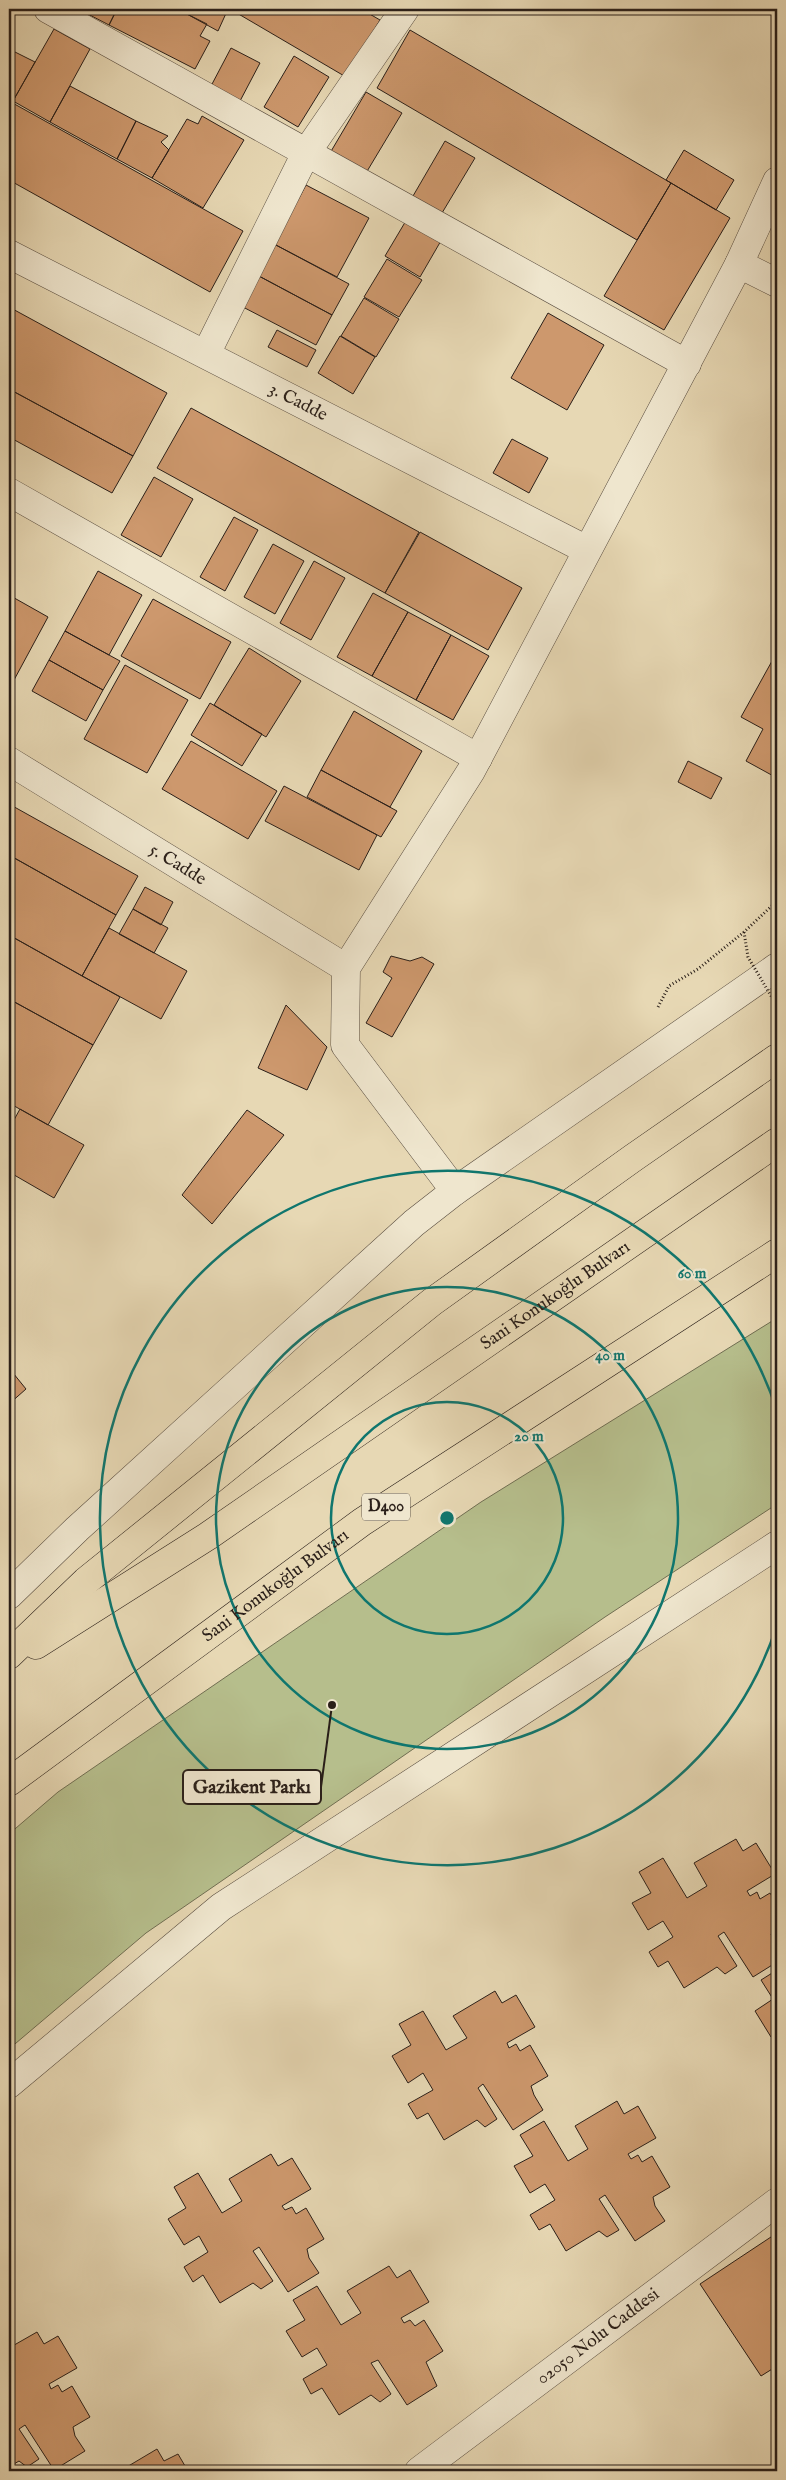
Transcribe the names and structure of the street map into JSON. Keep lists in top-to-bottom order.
{
  "streets": {
    "highway": ["Sani Konukoğlu Bulvarı", "D400"],
    "street": ["3. Cadde", "5. Cadde", "02050 Nolu Caddesi"]
  },
  "places": ["Gazikent Parkı"],
  "rings": ["60 m", "40 m", "20 m"]
}
